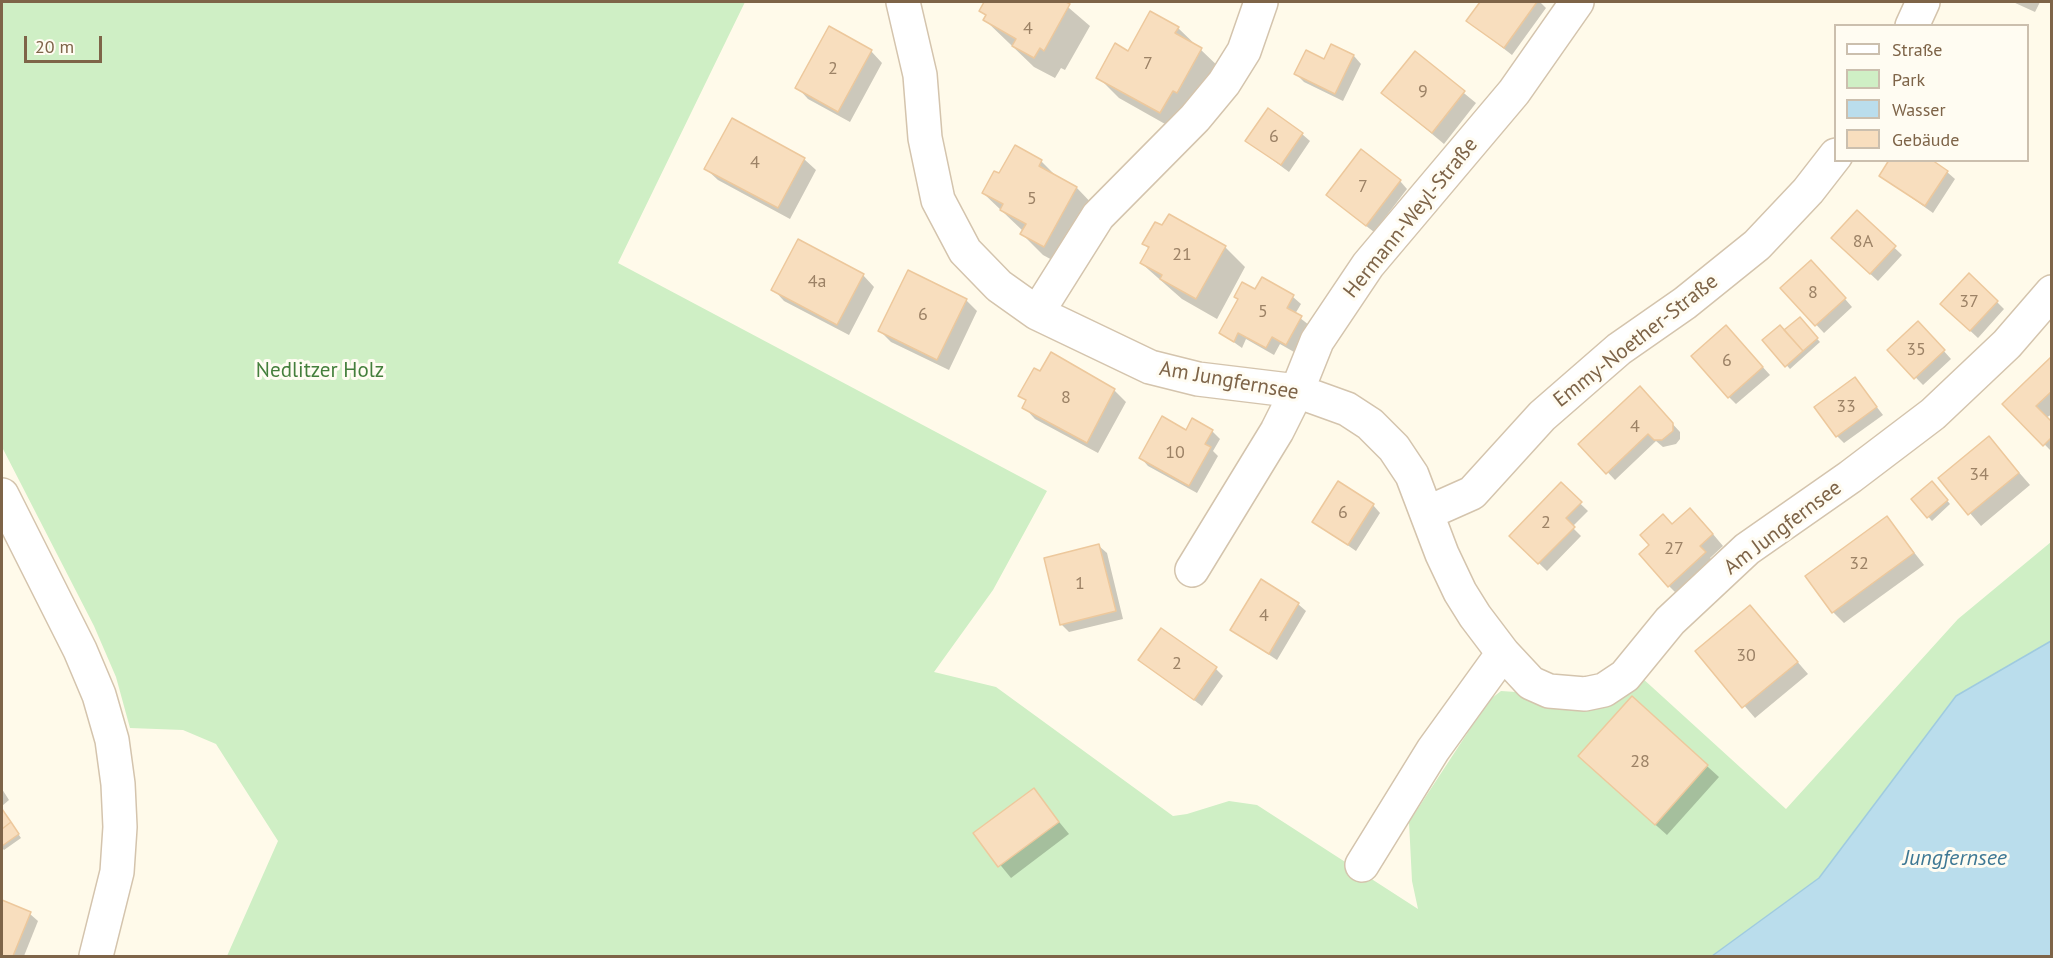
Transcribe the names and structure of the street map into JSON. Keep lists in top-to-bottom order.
{
  "streets": {
    "street": ["Hermann-Weyl-Straße", "Emmy-Noether-Straße", "Am Jungfernsee"]
  },
  "crossings": [
    ["Hermann-Weyl-Straße", "Am Jungfernsee"],
    ["Emmy-Noether-Straße", "Am Jungfernsee"]
  ],
  "water": ["Jungfernsee"],
  "parks": ["Nedlitzer Holz"],
  "house_numbers": [
    "4",
    "7",
    "2",
    "9",
    "6",
    "4",
    "7",
    "5",
    "8A",
    "21",
    "4a",
    "8",
    "37",
    "5",
    "6",
    "35",
    "6",
    "8",
    "33",
    "4",
    "10",
    "34",
    "6",
    "2",
    "27",
    "32",
    "1",
    "4",
    "30",
    "2",
    "28"
  ],
  "legend": [
    "Straße",
    "Park",
    "Wasser",
    "Gebäude"
  ],
  "scale_bar": "20 m"
}
